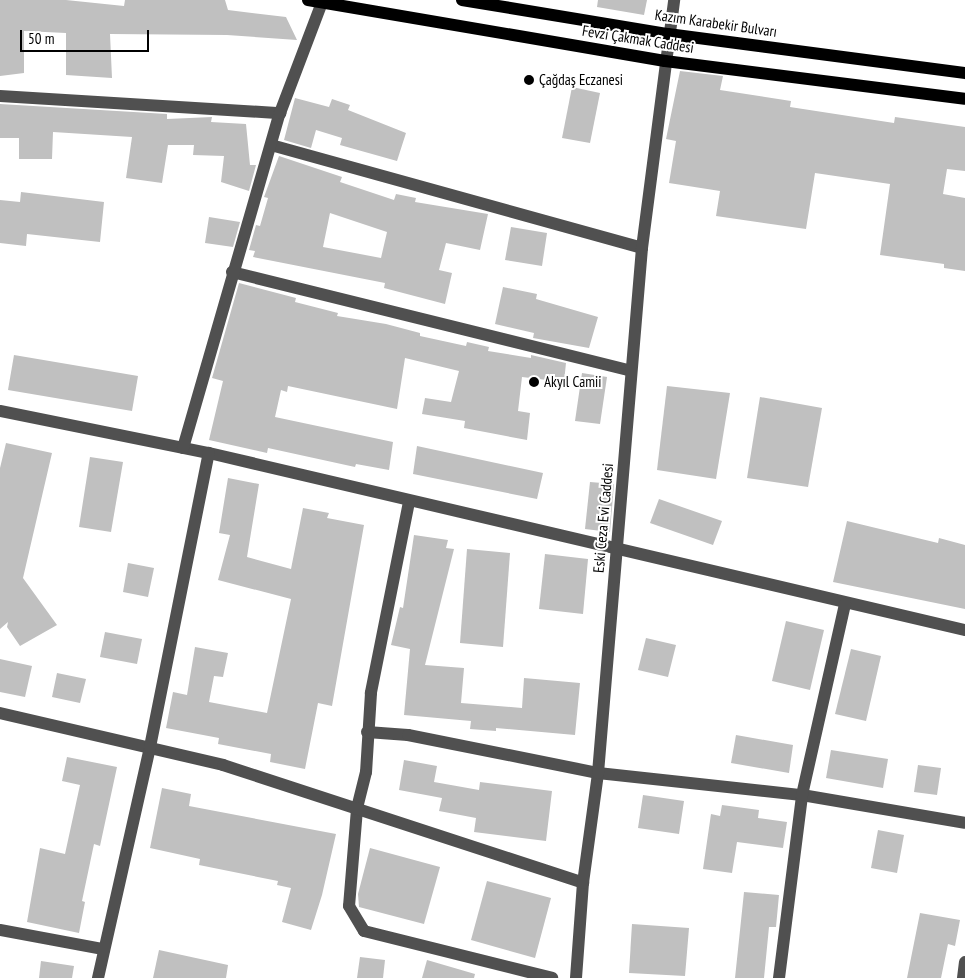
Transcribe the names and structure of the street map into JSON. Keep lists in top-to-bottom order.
{
  "streets": {
    "main road": ["Kazım Karabekir Bulvarı", "Fevzi Çakmak Caddesi"],
    "street": ["Eski Ceza Evi Caddesi"]
  },
  "crossings": [
    ["Kazım Karabekir Bulvarı", "Eski Ceza Evi Caddesi"],
    ["Fevzi Çakmak Caddesi", "Eski Ceza Evi Caddesi"]
  ],
  "places": ["Çağdaş Eczanesi", "Akyıl Camii"],
  "scale_bar": "50 m"
}
